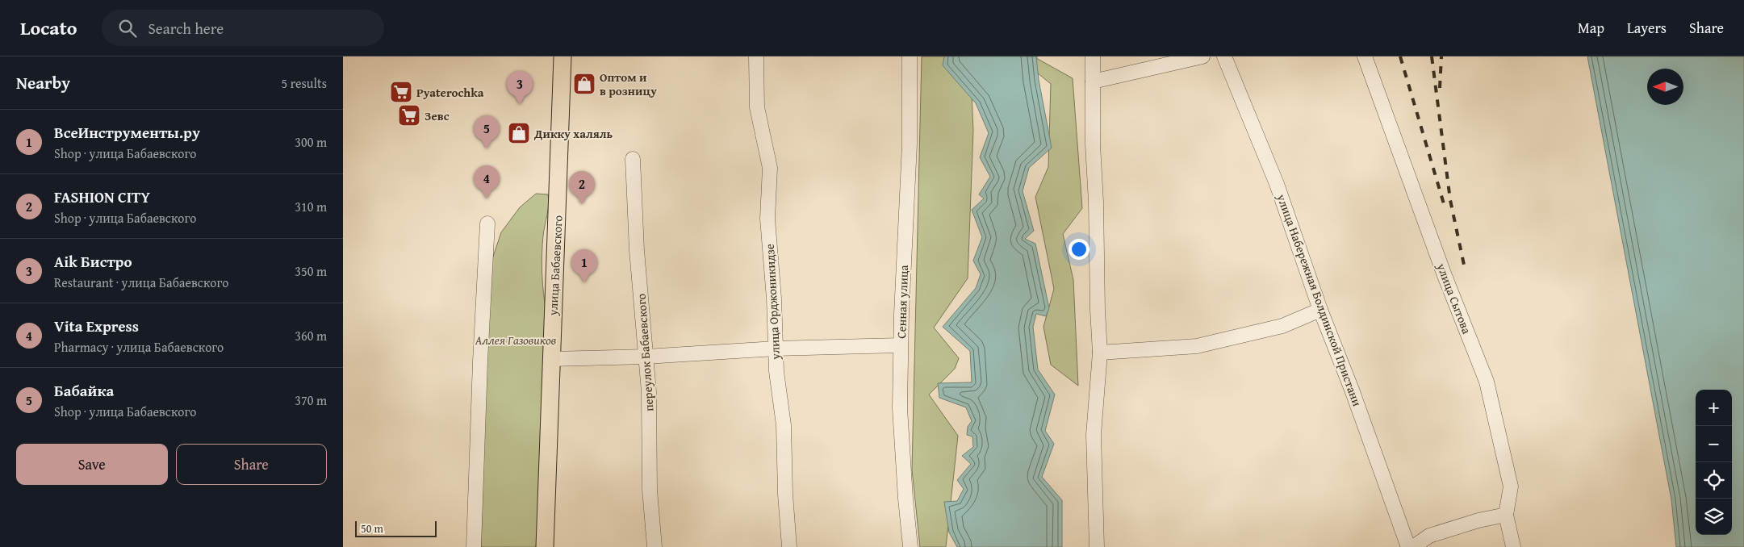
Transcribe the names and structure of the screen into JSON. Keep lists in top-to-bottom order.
{
  "streets": {
    "main road": ["улица Бабаевского"],
    "street": [
      "улица Сытова",
      "улица Набережная Болдинской Пристани",
      "улица Орджоникидзе",
      "Сенная улица",
      "переулок Бабаевского"
    ]
  },
  "parks": ["Аллея Газовиков"],
  "places": {
    "shop": ["Оптом и в розницу", "Дикку халяль"],
    "supermarket": ["Pyaterochka", "Зевс"]
  },
  "scale_bar": "50 m",
  "north": "left",
  "page": {
    "header": "Locato",
    "search": "Search here",
    "nav": ["Map", "Layers", "Share"],
    "heading": ["Nearby", "5 results"],
    "pins": [
      "3",
      "5",
      "4",
      "2",
      "1"
    ],
    "list": [
      {
        "mark": "1",
        "name": "ВсеИнструменты.ру",
        "note": "Shop · улица Бабаевского",
        "value": "300 m"
      },
      {
        "mark": "2",
        "name": "FASHION CITY",
        "note": "Shop · улица Бабаевского",
        "value": "310 m"
      },
      {
        "mark": "3",
        "name": "Aik Бистро",
        "note": "Restaurant · улица Бабаевского",
        "value": "350 m"
      },
      {
        "mark": "4",
        "name": "Vita Express",
        "note": "Pharmacy · улица Бабаевского",
        "value": "360 m"
      },
      {
        "mark": "5",
        "name": "Бабайка",
        "note": "Shop · улица Бабаевского",
        "value": "370 m"
      }
    ],
    "map_buttons": ["+", "−"],
    "buttons": ["Save", "Share"],
    "scale": "50 m"
  }
}
